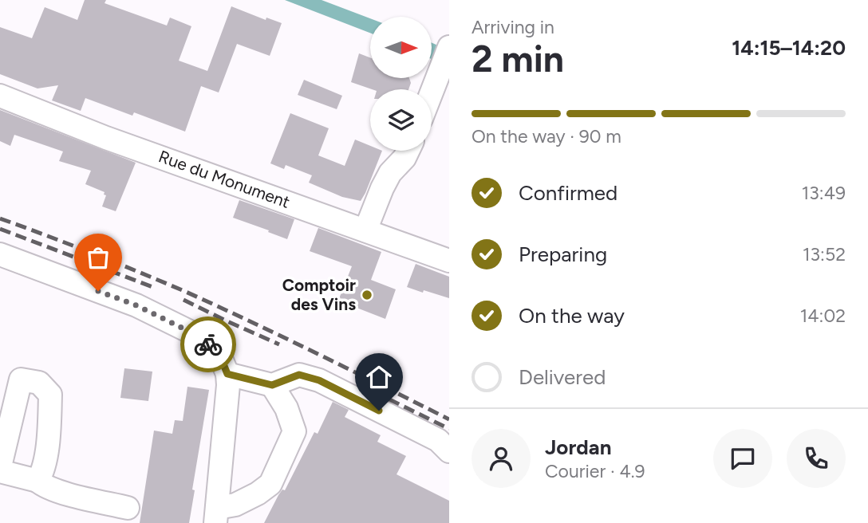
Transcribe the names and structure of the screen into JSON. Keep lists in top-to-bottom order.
{
  "streets": {
    "street": ["Rue du Monument"]
  },
  "places": ["Comptoir des Vins"],
  "north": "right",
  "page": {
    "heading": ["2 min", "Arriving in", "14:15–14:20"],
    "panel": ["Jordan", "Courier · 4.9"],
    "bar": "On the way · 90 m",
    "list": [
      ["Confirmed", "13:49"],
      ["Preparing", "13:52"],
      ["On the way", "14:02"],
      "Delivered"
    ]
  }
}
